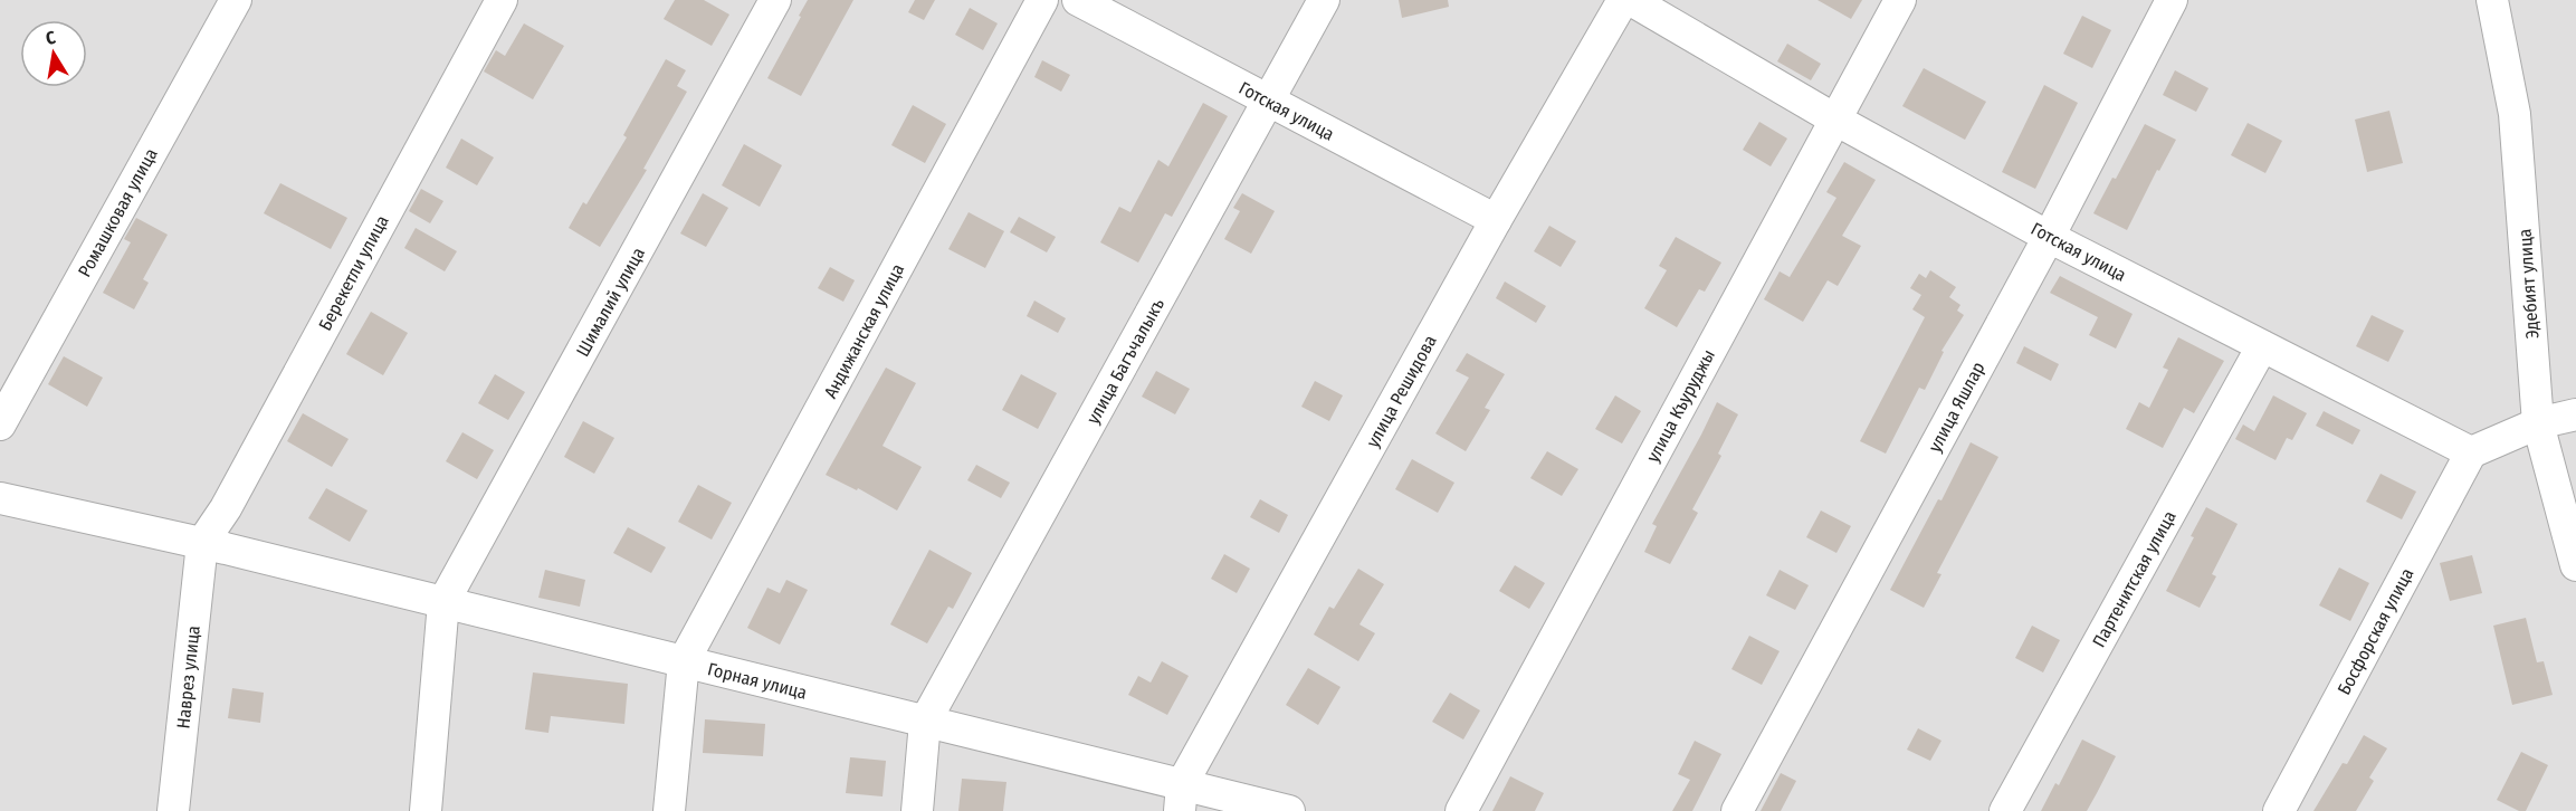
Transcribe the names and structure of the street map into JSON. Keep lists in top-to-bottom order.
{
  "streets": {
    "street": [
      "Готская улица",
      "Ромашковая улица",
      "Берекетли улица",
      "Эдебият улица",
      "Шималий улица",
      "Андижанская улица",
      "улица Багъчалыкъ",
      "улица Решидова",
      "улица Къуруджы",
      "улица Яшлар",
      "Партенитская улица",
      "Босфорская улица",
      "Наврез улица",
      "Горная улица"
    ]
  },
  "crossings": [
    ["Готская улица", "улица Багъчалыкъ"],
    ["Готская улица", "улица Решидова"],
    ["Готская улица", "улица Къуруджы"],
    ["Готская улица", "улица Яшлар"],
    ["Готская улица", "Партенитская улица"],
    ["Готская улица", "Босфорская улица"],
    ["Берекетли улица", "Наврез улица"],
    ["Берекетли улица", "Горная улица"],
    ["Шималий улица", "Горная улица"],
    ["Андижанская улица", "Горная улица"],
    ["улица Багъчалыкъ", "Горная улица"],
    ["улица Решидова", "Горная улица"],
    ["Наврез улица", "Горная улица"]
  ],
  "north": "top"
}
